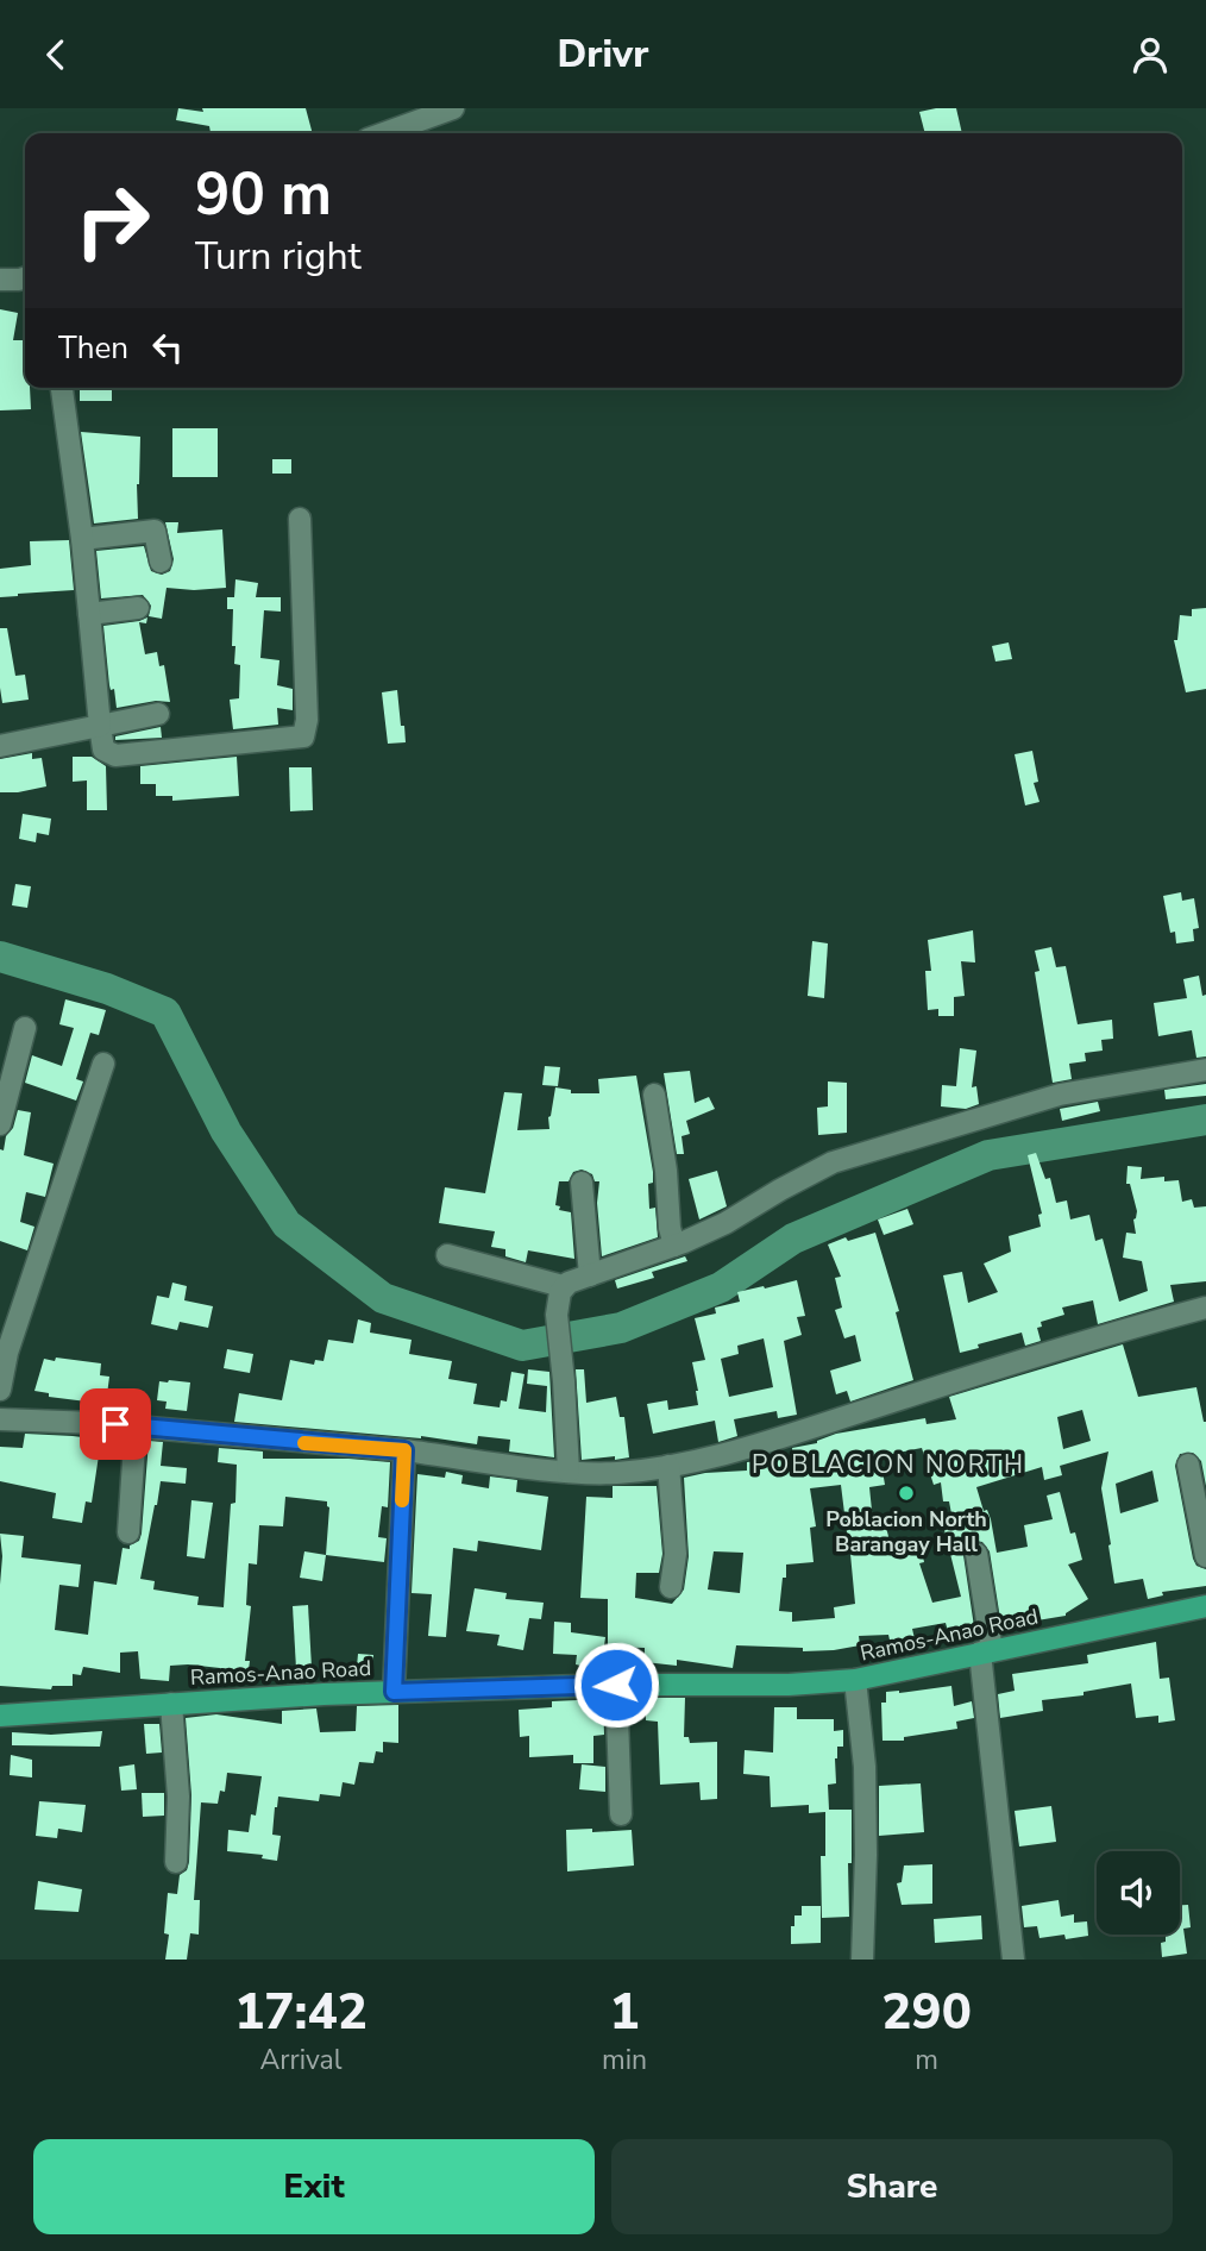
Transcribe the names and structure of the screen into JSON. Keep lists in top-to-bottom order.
{
  "streets": {
    "main road": ["Ramos-Anao Road"]
  },
  "districts": ["POBLACION NORTH"],
  "places": ["Poblacion North Barangay Hall"],
  "page": {
    "header": "Drivr",
    "turn": ["90 m", "Turn right"],
    "then": "Then",
    "eta": [
      "17:42",
      "Arrival",
      "1",
      "min",
      "290",
      "m"
    ],
    "buttons": ["Exit", "Share"]
  }
}
